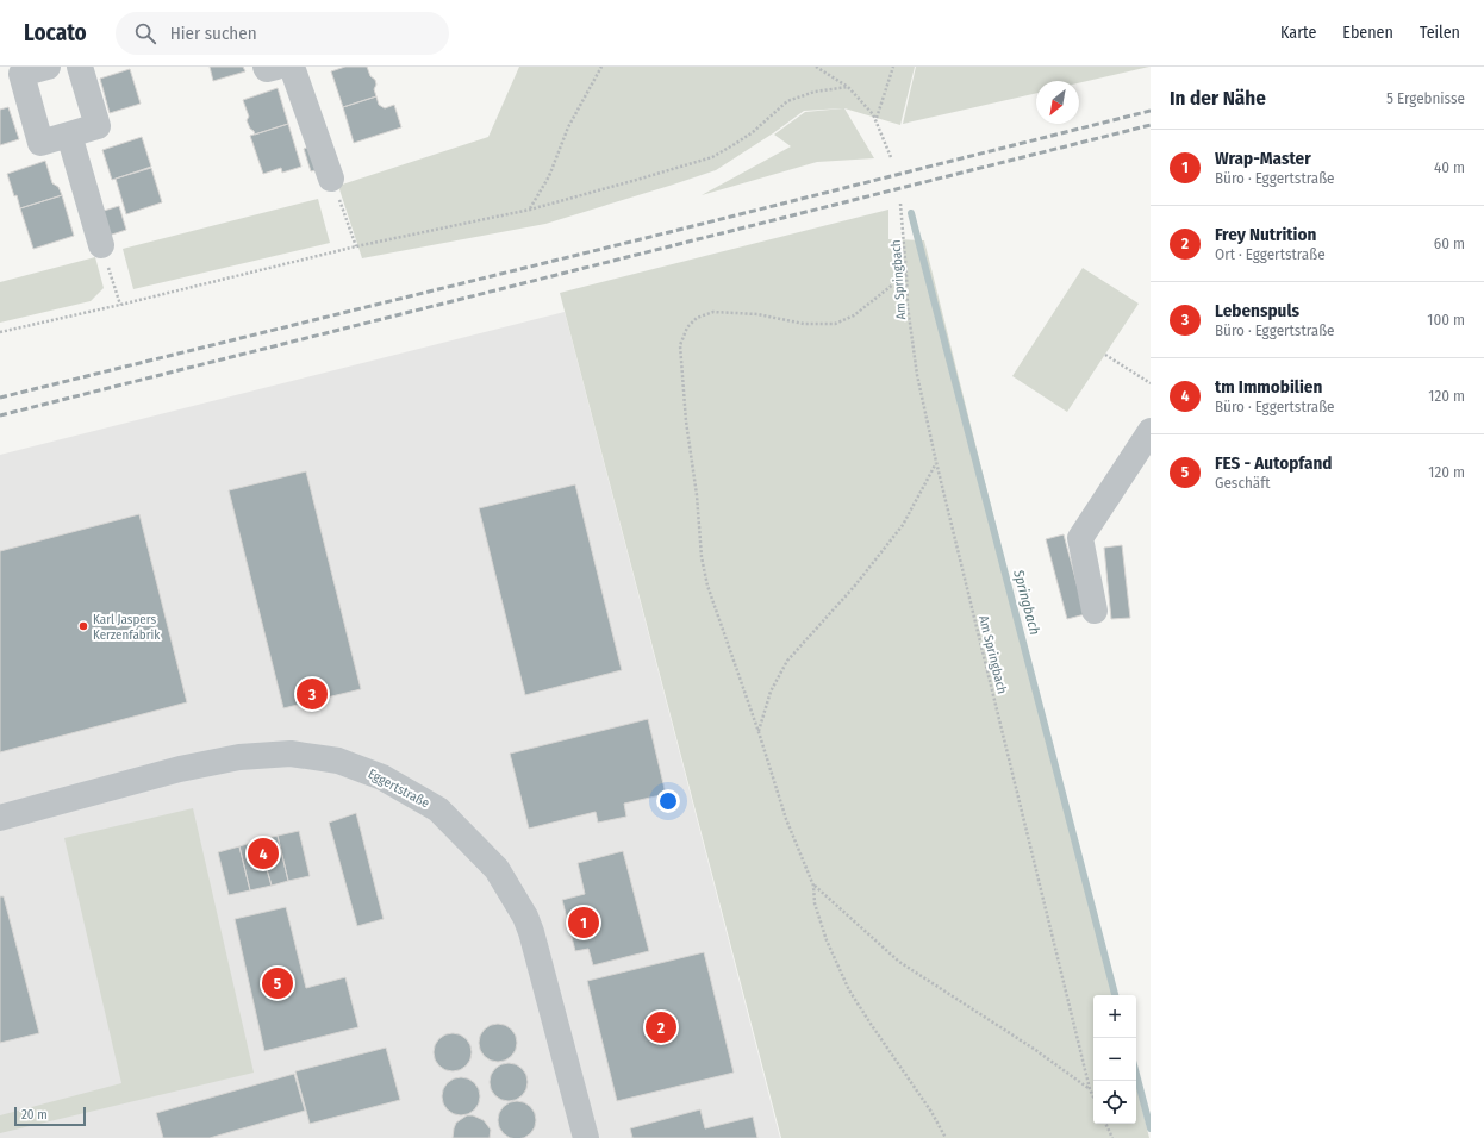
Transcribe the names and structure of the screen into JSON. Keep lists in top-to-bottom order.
{
  "streets": {
    "street": ["Eggertstraße"],
    "path": ["Am Springbach"]
  },
  "water": ["Springbach"],
  "places": ["Karl Jaspers Kerzenfabrik"],
  "scale_bar": "20 m",
  "north": "bottom left",
  "page": {
    "header": "Locato",
    "search": "Hier suchen",
    "nav": ["Karte", "Ebenen", "Teilen"],
    "heading": ["In der Nähe", "5 Ergebnisse"],
    "list": [
      {
        "mark": "1",
        "name": "Wrap-Master",
        "note": "Büro · Eggertstraße",
        "value": "40 m"
      },
      {
        "mark": "2",
        "name": "Frey Nutrition",
        "note": "Ort · Eggertstraße",
        "value": "60 m"
      },
      {
        "mark": "3",
        "name": "Lebenspuls",
        "note": "Büro · Eggertstraße",
        "value": "100 m"
      },
      {
        "mark": "4",
        "name": "tm Immobilien",
        "note": "Büro · Eggertstraße",
        "value": "120 m"
      },
      {
        "mark": "5",
        "name": "FES - Autopfand",
        "note": "Geschäft",
        "value": "120 m"
      }
    ],
    "pins": [
      "3",
      "4",
      "1",
      "5",
      "2"
    ],
    "map_buttons": ["+", "−"],
    "scale": "20 m"
  }
}
